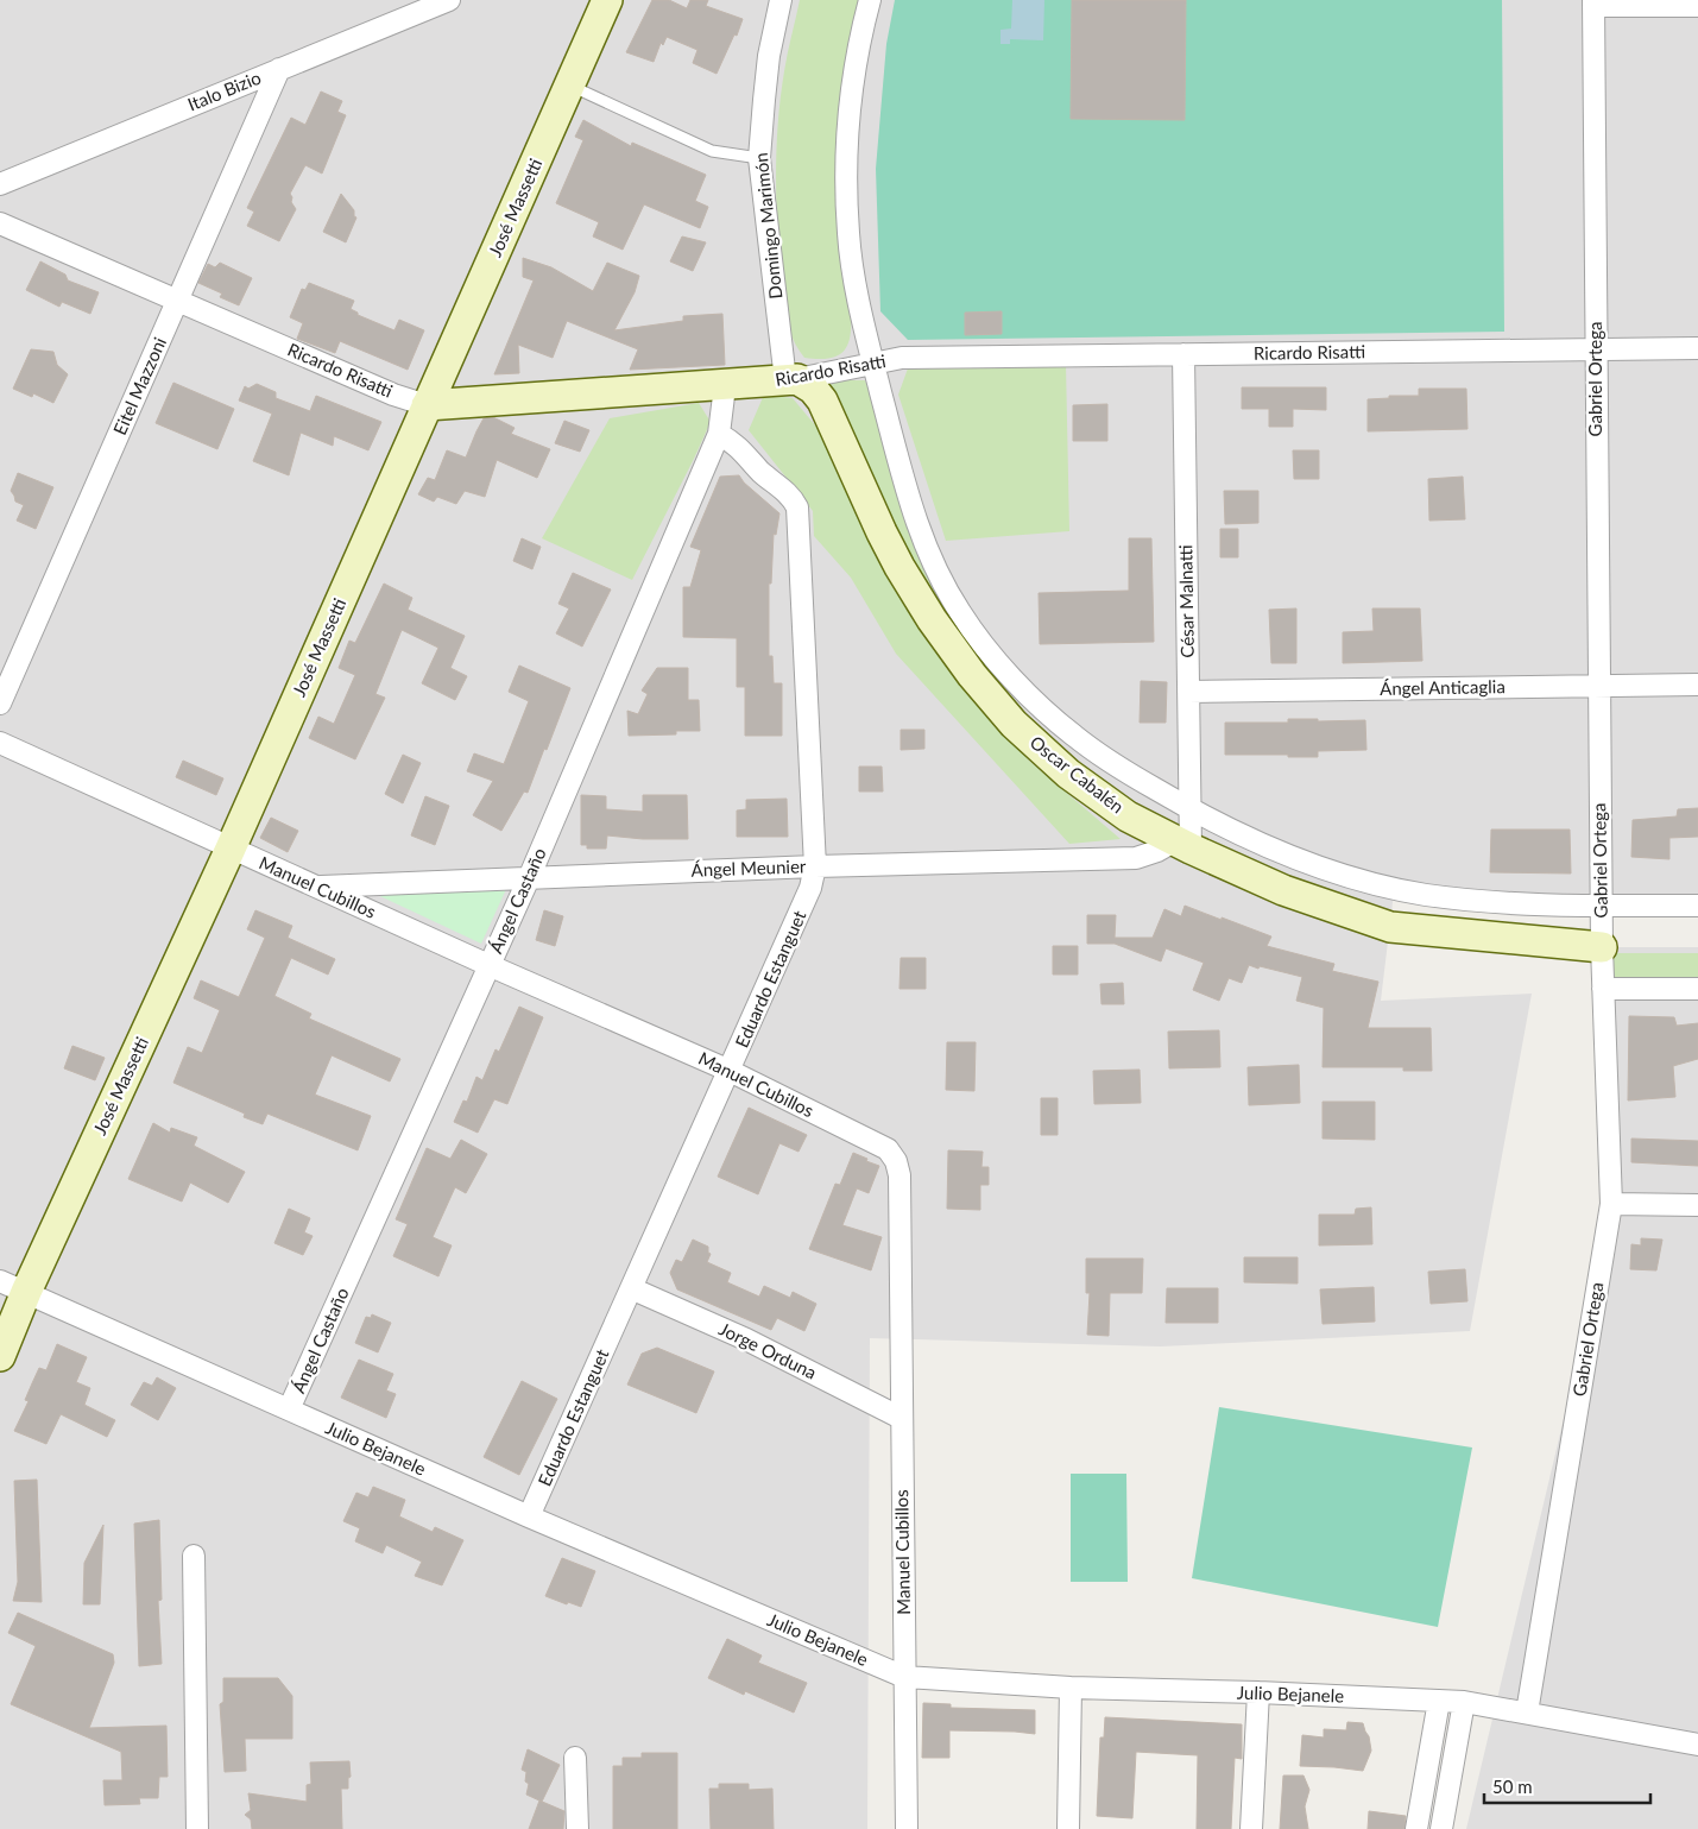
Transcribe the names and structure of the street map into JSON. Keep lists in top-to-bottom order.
{
  "streets": {
    "main road": ["José Massetti", "Ricardo Risatti", "Oscar Cabalén"],
    "street": [
      "Italo Bizio",
      "Domingo Marimón",
      "Gabriel Ortega",
      "Eitel Mazzoni",
      "César Malnatti",
      "Ángel Anticaglia",
      "Ángel Meunier",
      "Manuel Cubillos",
      "Ángel Castaño",
      "Eduardo Estanguet",
      "Jorge Orduna",
      "Julio Bejanele"
    ]
  },
  "crossings": [
    ["Italo Bizio", "Eitel Mazzoni"],
    ["José Massetti", "Ricardo Risatti"],
    ["José Massetti", "Manuel Cubillos"],
    ["José Massetti", "Julio Bejanele"],
    ["Domingo Marimón", "Ricardo Risatti"],
    ["Domingo Marimón", "Oscar Cabalén"],
    ["Ricardo Risatti", "Gabriel Ortega"],
    ["Ricardo Risatti", "Eitel Mazzoni"],
    ["Ricardo Risatti", "César Malnatti"],
    ["Ricardo Risatti", "Oscar Cabalén"],
    ["Ricardo Risatti", "Ángel Castaño"],
    ["Gabriel Ortega", "Ángel Anticaglia"],
    ["Gabriel Ortega", "Oscar Cabalén"],
    ["Gabriel Ortega", "Julio Bejanele"],
    ["César Malnatti", "Ángel Anticaglia"],
    ["César Malnatti", "Oscar Cabalén"],
    ["César Malnatti", "Ángel Meunier"],
    ["Oscar Cabalén", "Ángel Meunier"],
    ["Ángel Meunier", "Manuel Cubillos"],
    ["Ángel Meunier", "Ángel Castaño"],
    ["Ángel Meunier", "Eduardo Estanguet"],
    ["Manuel Cubillos", "Ángel Castaño"],
    ["Manuel Cubillos", "Eduardo Estanguet"],
    ["Manuel Cubillos", "Jorge Orduna"],
    ["Manuel Cubillos", "Julio Bejanele"],
    ["Ángel Castaño", "Eduardo Estanguet"],
    ["Ángel Castaño", "Julio Bejanele"],
    ["Eduardo Estanguet", "Jorge Orduna"],
    ["Eduardo Estanguet", "Julio Bejanele"]
  ],
  "scale_bar": "50 m"
}
